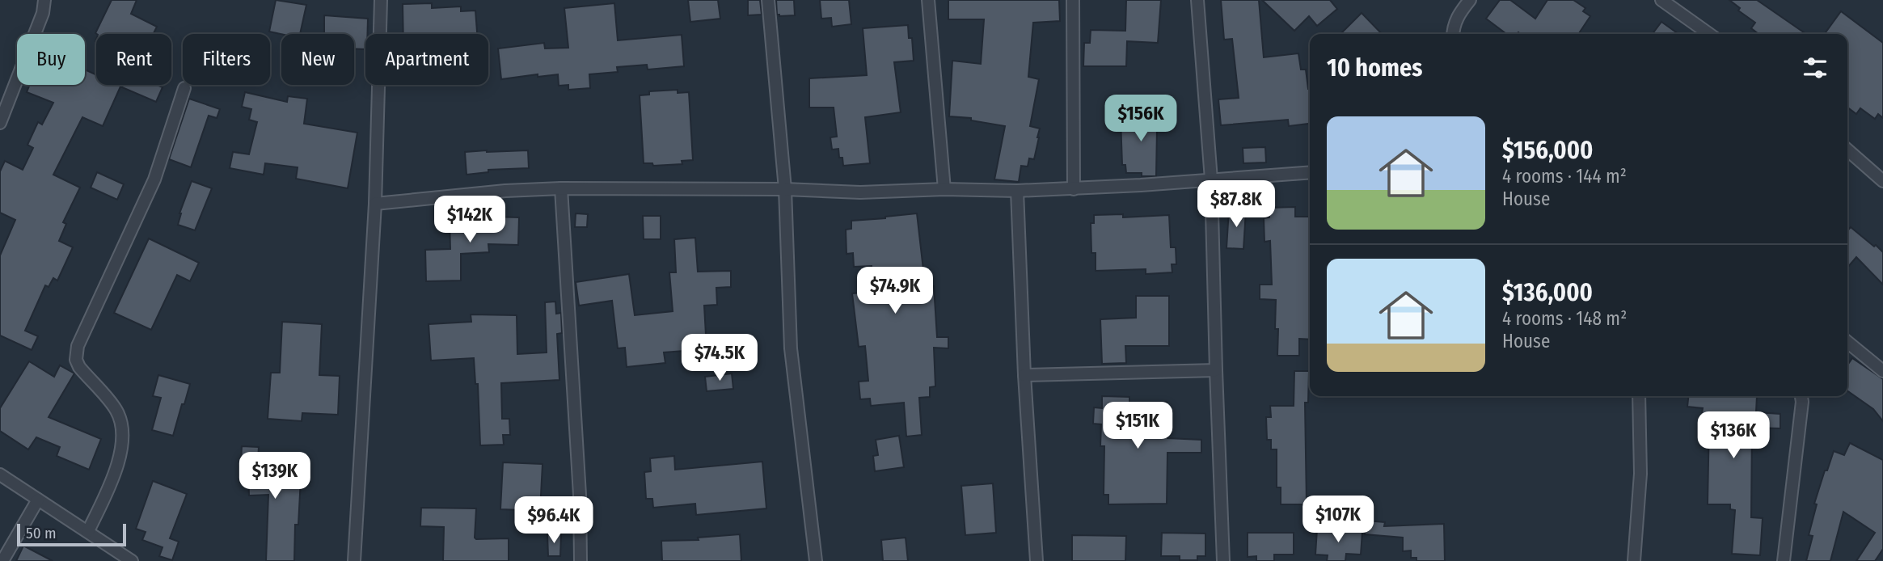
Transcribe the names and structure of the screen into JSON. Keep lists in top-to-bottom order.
{
  "scale_bar": "50 m",
  "page": {
    "chip": [
      "Buy",
      "Rent",
      "Filters",
      "New",
      "Apartment"
    ],
    "heading": "10 homes",
    "price": [
      "$156K",
      "$87.8K",
      "$142K",
      "$74.9K",
      "$74.5K",
      "$151K",
      "$136K",
      "$139K",
      "$107K",
      "$96.4K"
    ],
    "list": [
      {
        "name": "$156,000",
        "note": "4 rooms · 144 m² · House"
      },
      {
        "name": "$136,000",
        "note": "4 rooms · 148 m² · House"
      }
    ],
    "scale": "50 m"
  }
}
